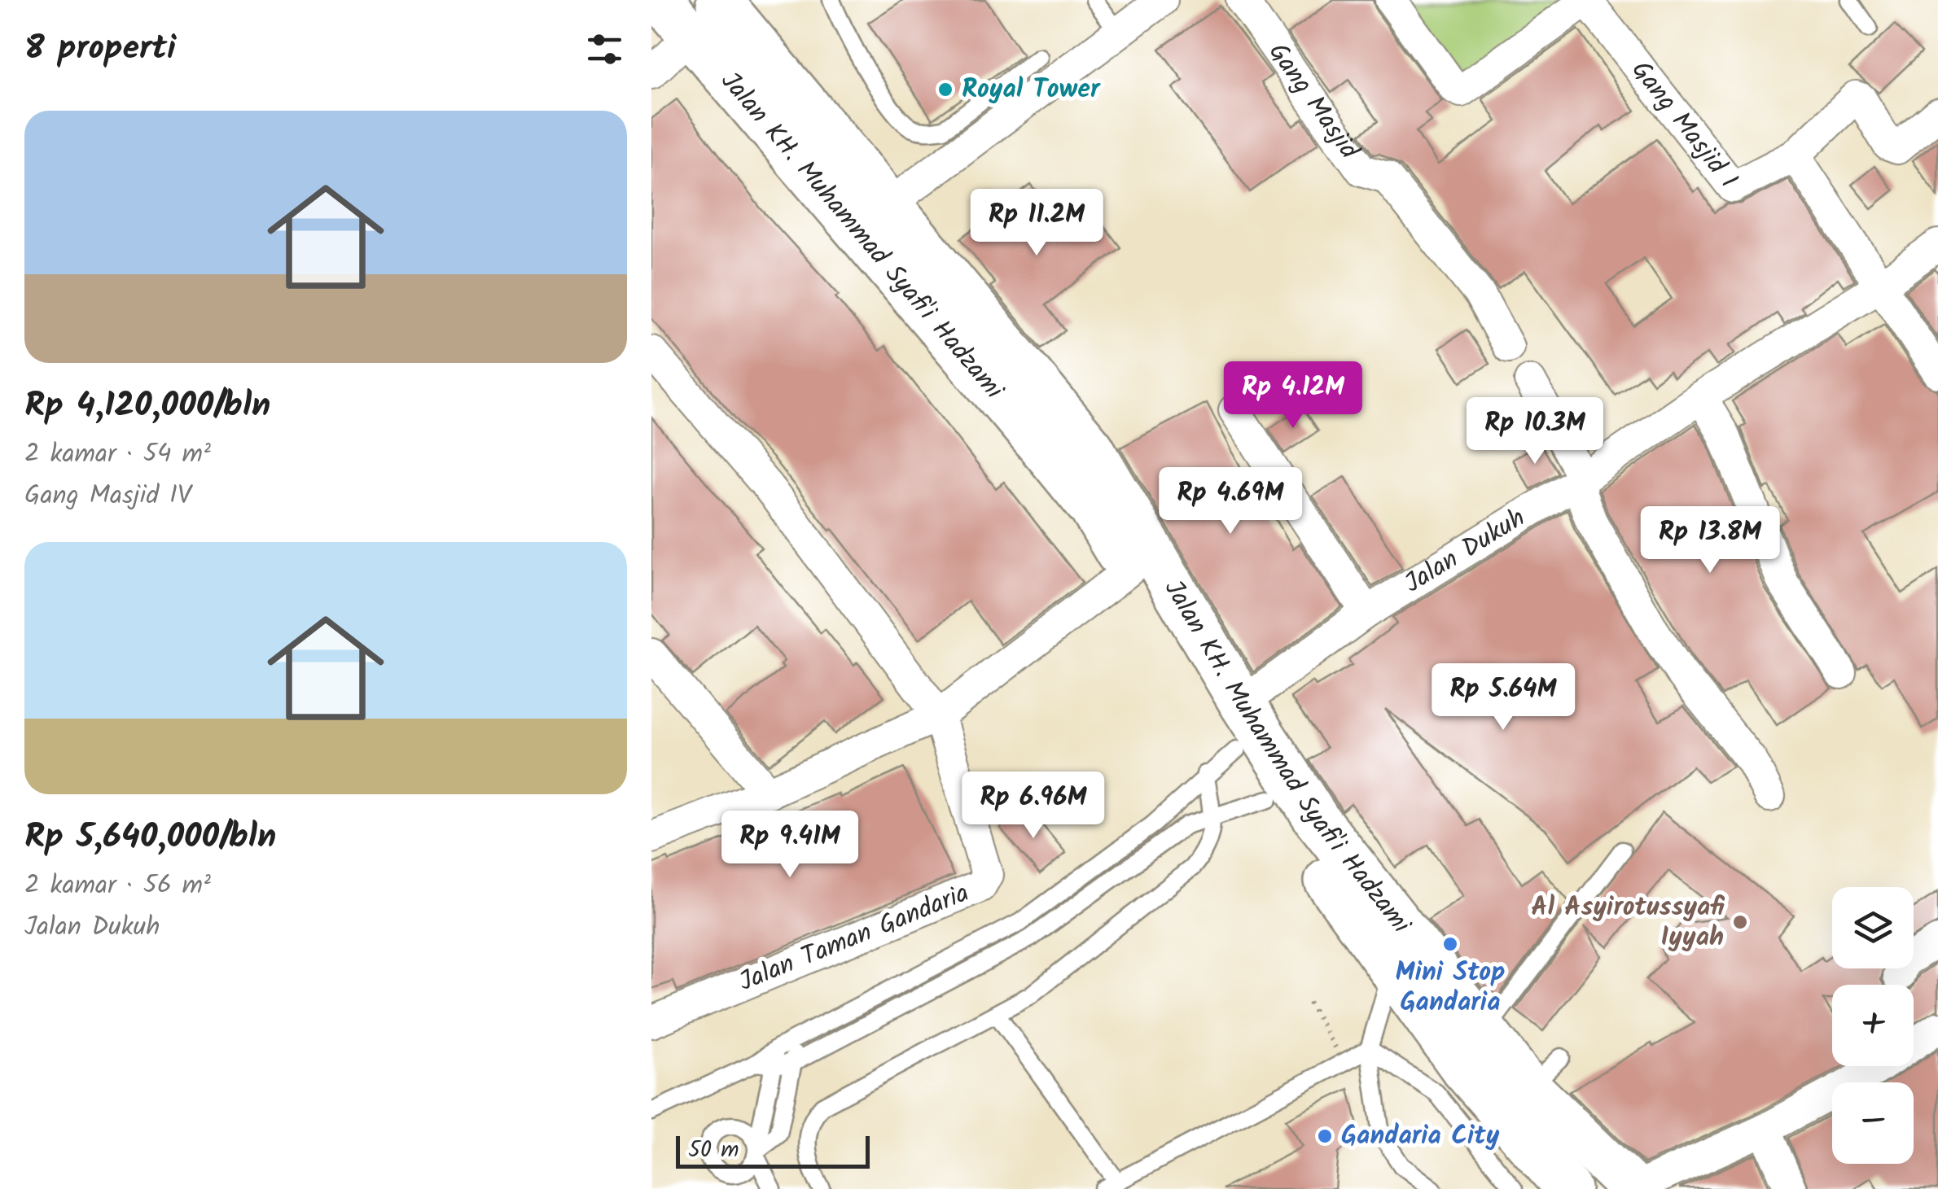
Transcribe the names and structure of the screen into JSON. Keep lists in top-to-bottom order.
{
  "streets": {
    "main road": ["Jalan KH. Muhammad Syafi'i Hadzami"],
    "street": [
      "Gang Masjid",
      "Gang Masjid I",
      "Jalan Dukuh",
      "Jalan Taman Gandaria"
    ]
  },
  "crossings": [
    ["Jalan KH. Muhammad Syafi'i Hadzami", "Jalan Dukuh"]
  ],
  "places": [
    "Royal Tower",
    "Al Asyirotussyafi Iyyah",
    "Mini Stop Gandaria",
    "Gandaria City"
  ],
  "scale_bar": "50 m",
  "page": {
    "heading": "8 properti",
    "list": [
      {
        "name": "Rp 4,120,000/bln",
        "note": "2 kamar · 54 m² · Gang Masjid IV"
      },
      {
        "name": "Rp 5,640,000/bln",
        "note": "2 kamar · 56 m² · Jalan Dukuh"
      }
    ],
    "price": [
      "Rp 11.2M",
      "Rp 4.12M",
      "Rp 10.3M",
      "Rp 4.69M",
      "Rp 13.8M",
      "Rp 5.64M",
      "Rp 6.96M",
      "Rp 9.41M"
    ],
    "map_buttons": ["+", "−"],
    "scale": "50 m"
  }
}
